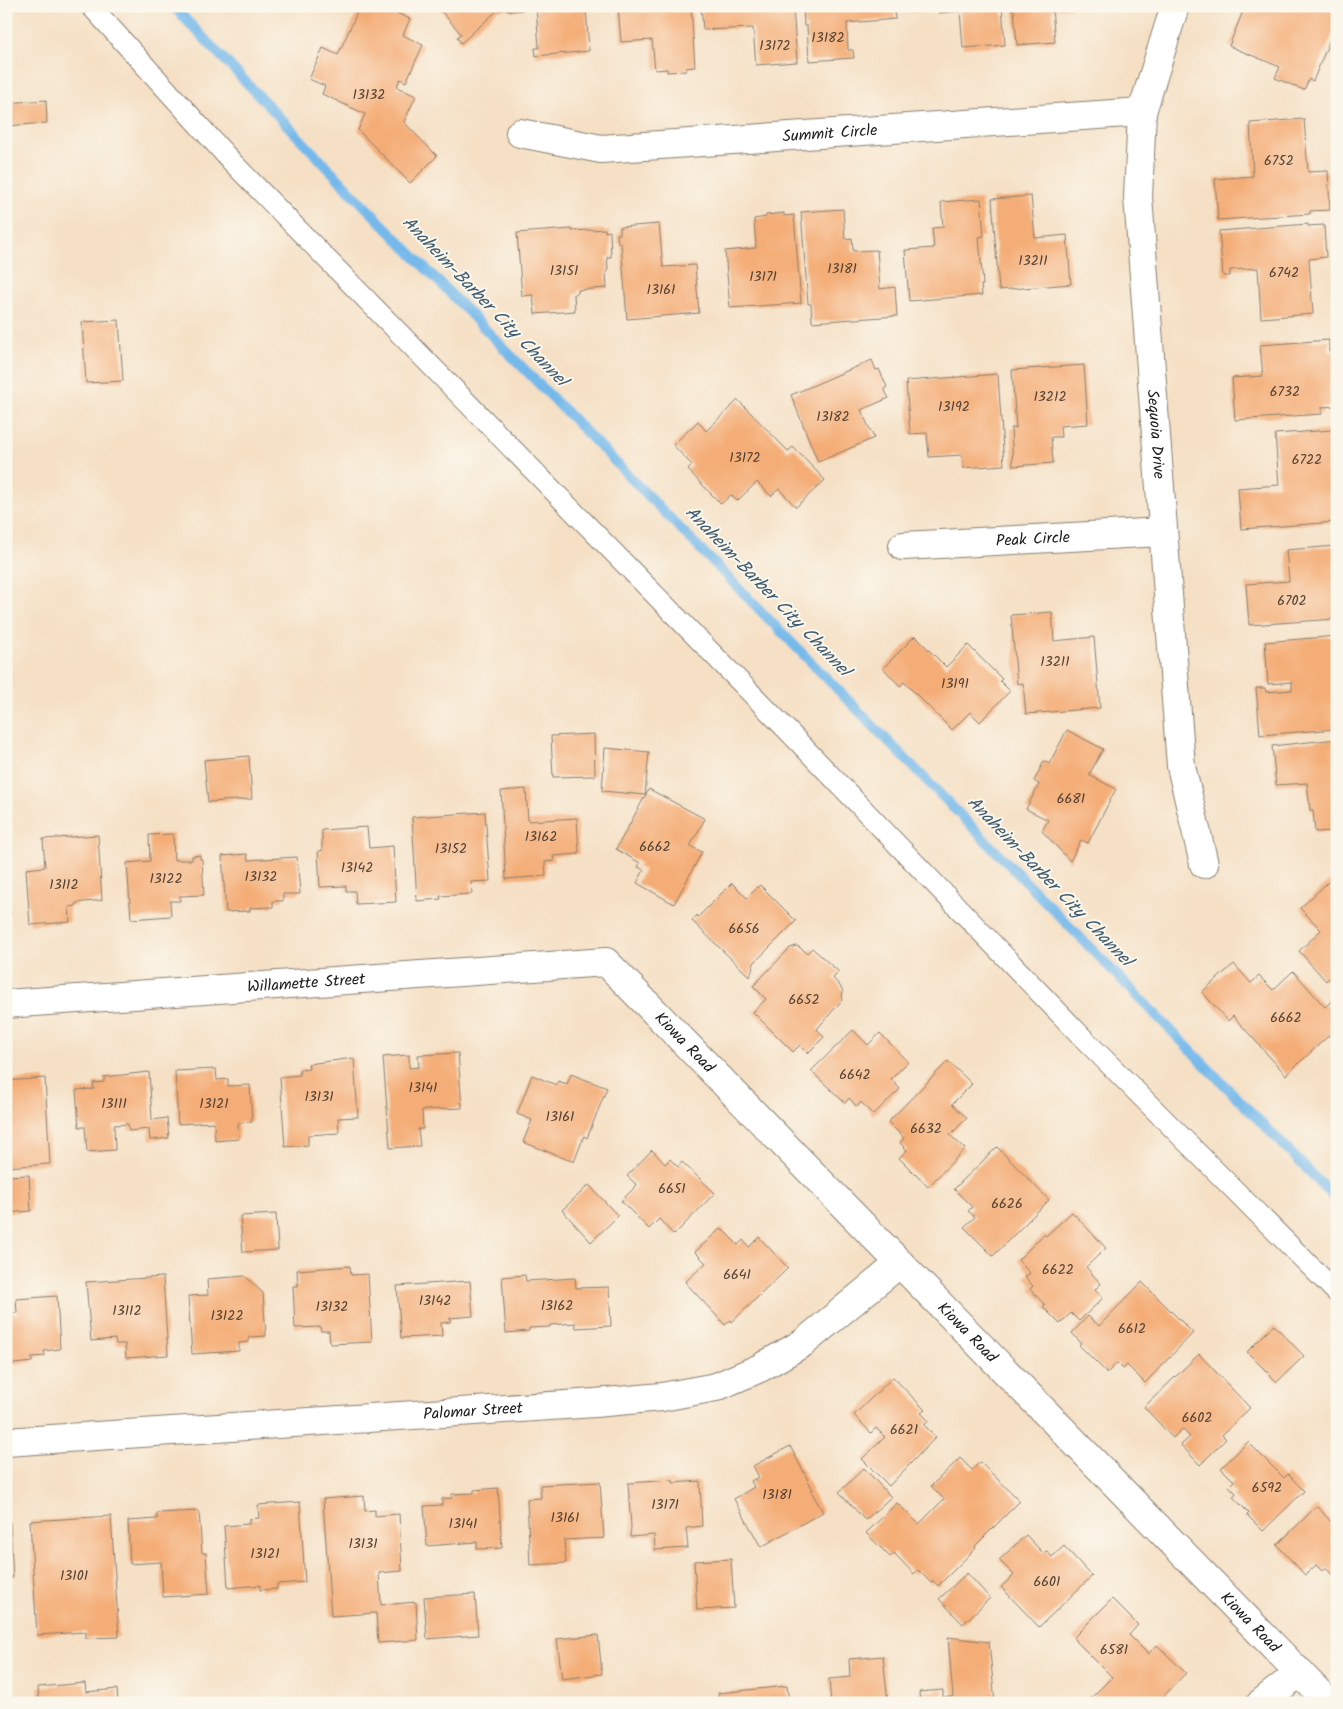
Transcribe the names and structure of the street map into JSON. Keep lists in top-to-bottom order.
{
  "streets": {
    "street": [
      "Summit Circle",
      "Sequoia Drive",
      "Peak Circle",
      "Willamette Street",
      "Kiowa Road",
      "Palomar Street"
    ]
  },
  "crossings": [
    ["Summit Circle", "Sequoia Drive"],
    ["Sequoia Drive", "Peak Circle"],
    ["Willamette Street", "Kiowa Road"],
    ["Kiowa Road", "Palomar Street"]
  ],
  "water": ["Anaheim-Barber City Channel"],
  "house_numbers": [
    "13182",
    "13172",
    "13132",
    "6752",
    "13211",
    "13181",
    "13151",
    "6742",
    "13171",
    "13161",
    "6732",
    "13212",
    "13192",
    "13182",
    "13172",
    "6722",
    "6702",
    "13211",
    "13191",
    "6681",
    "13162",
    "6662",
    "13152",
    "13142",
    "13132",
    "13122",
    "13112",
    "6656",
    "6652",
    "6662",
    "6642",
    "13141",
    "13131",
    "13111",
    "13121",
    "13161",
    "6632",
    "6651",
    "6626",
    "6622",
    "6641",
    "13142",
    "13162",
    "13132",
    "13112",
    "13122",
    "6612",
    "6602",
    "6621",
    "6592",
    "13181",
    "13171",
    "13161",
    "13141",
    "13131",
    "13121",
    "13101",
    "6601",
    "6581"
  ]
}
